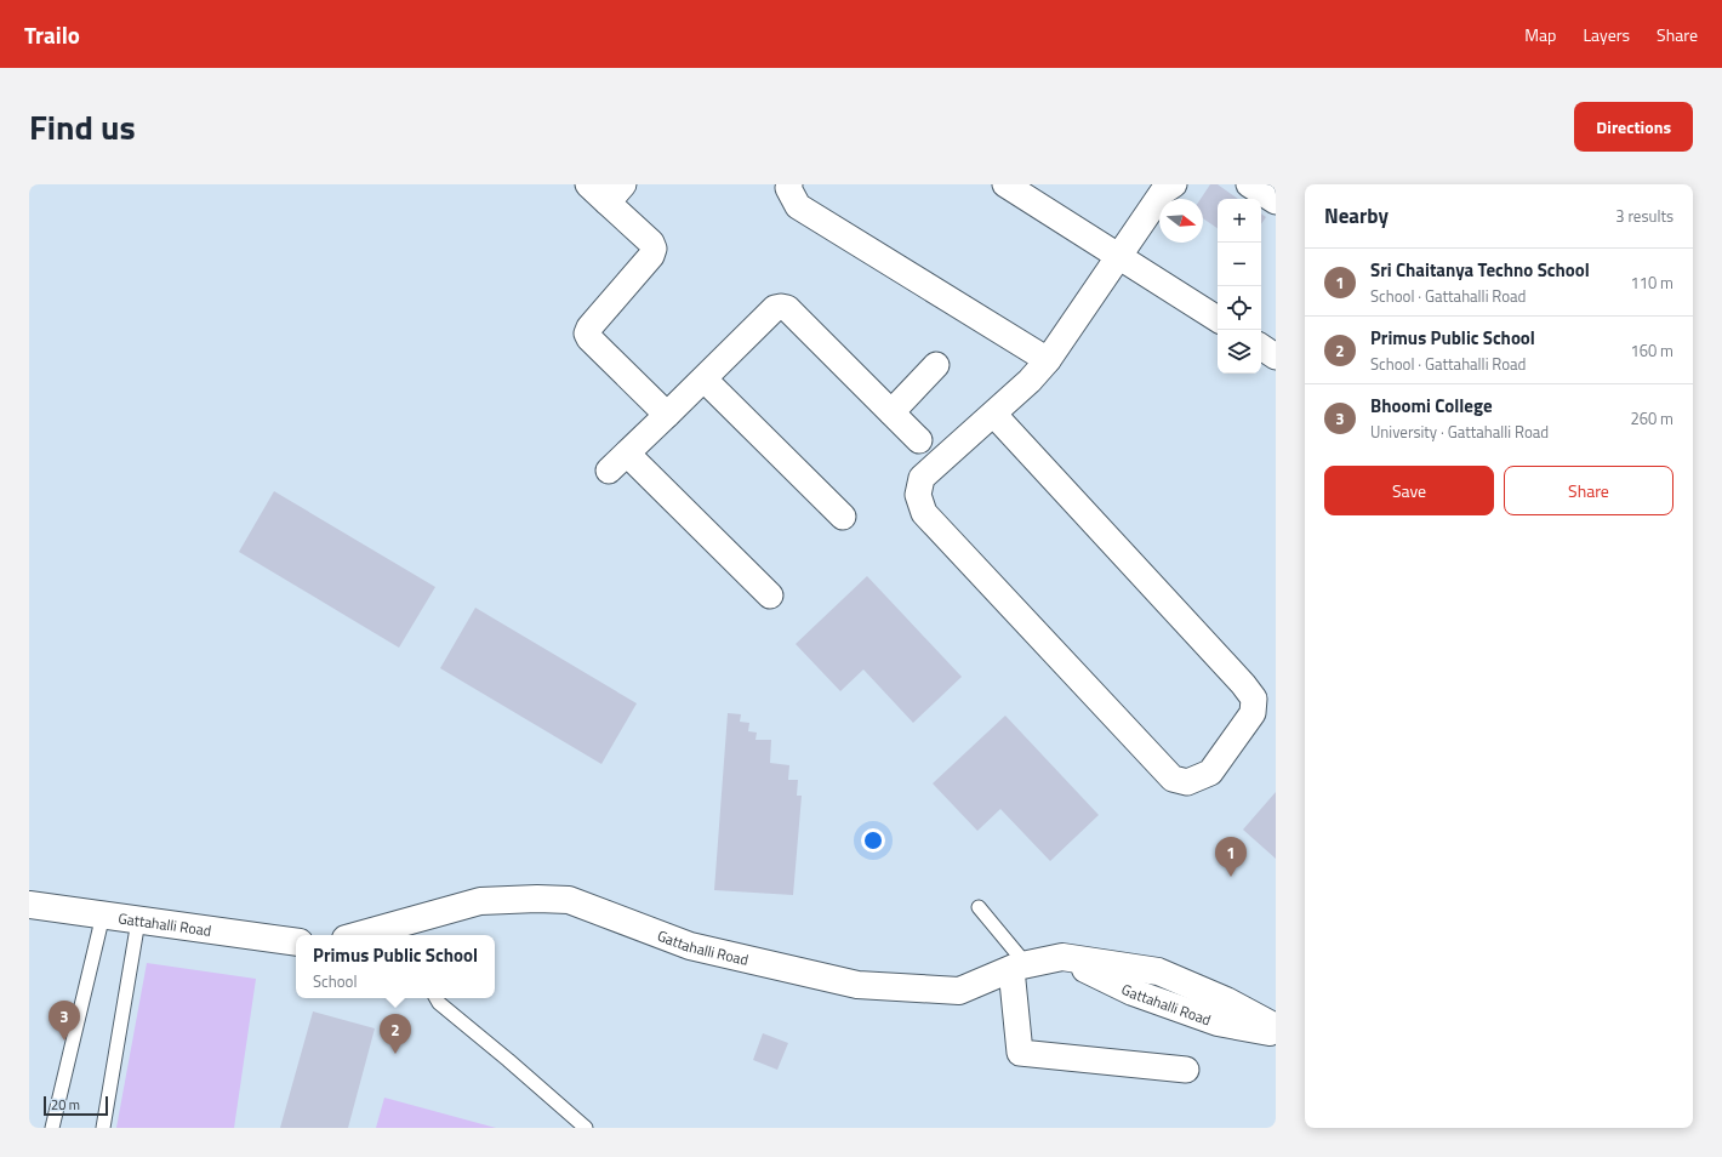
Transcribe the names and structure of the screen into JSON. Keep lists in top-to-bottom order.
{
  "streets": {
    "main road": ["Gattahalli Road"]
  },
  "scale_bar": "20 m",
  "north": "right",
  "page": {
    "header": "Trailo",
    "nav": ["Map", "Layers", "Share"],
    "title": "Find us",
    "buttons": [
      "Directions",
      ["Save", "Share"]
    ],
    "heading": ["Nearby", "3 results"],
    "map_buttons": ["+", "−"],
    "list": [
      {
        "mark": "1",
        "name": "Sri Chaitanya Techno School",
        "note": "School · Gattahalli Road",
        "value": "110 m"
      },
      {
        "mark": "2",
        "name": "Primus Public School",
        "note": "School · Gattahalli Road",
        "value": "160 m"
      },
      {
        "mark": "3",
        "name": "Bhoomi College",
        "note": "University · Gattahalli Road",
        "value": "260 m"
      }
    ],
    "pins": ["1", "3", "2"],
    "popup": ["Primus Public School", "School"],
    "scale": "20 m"
  }
}
